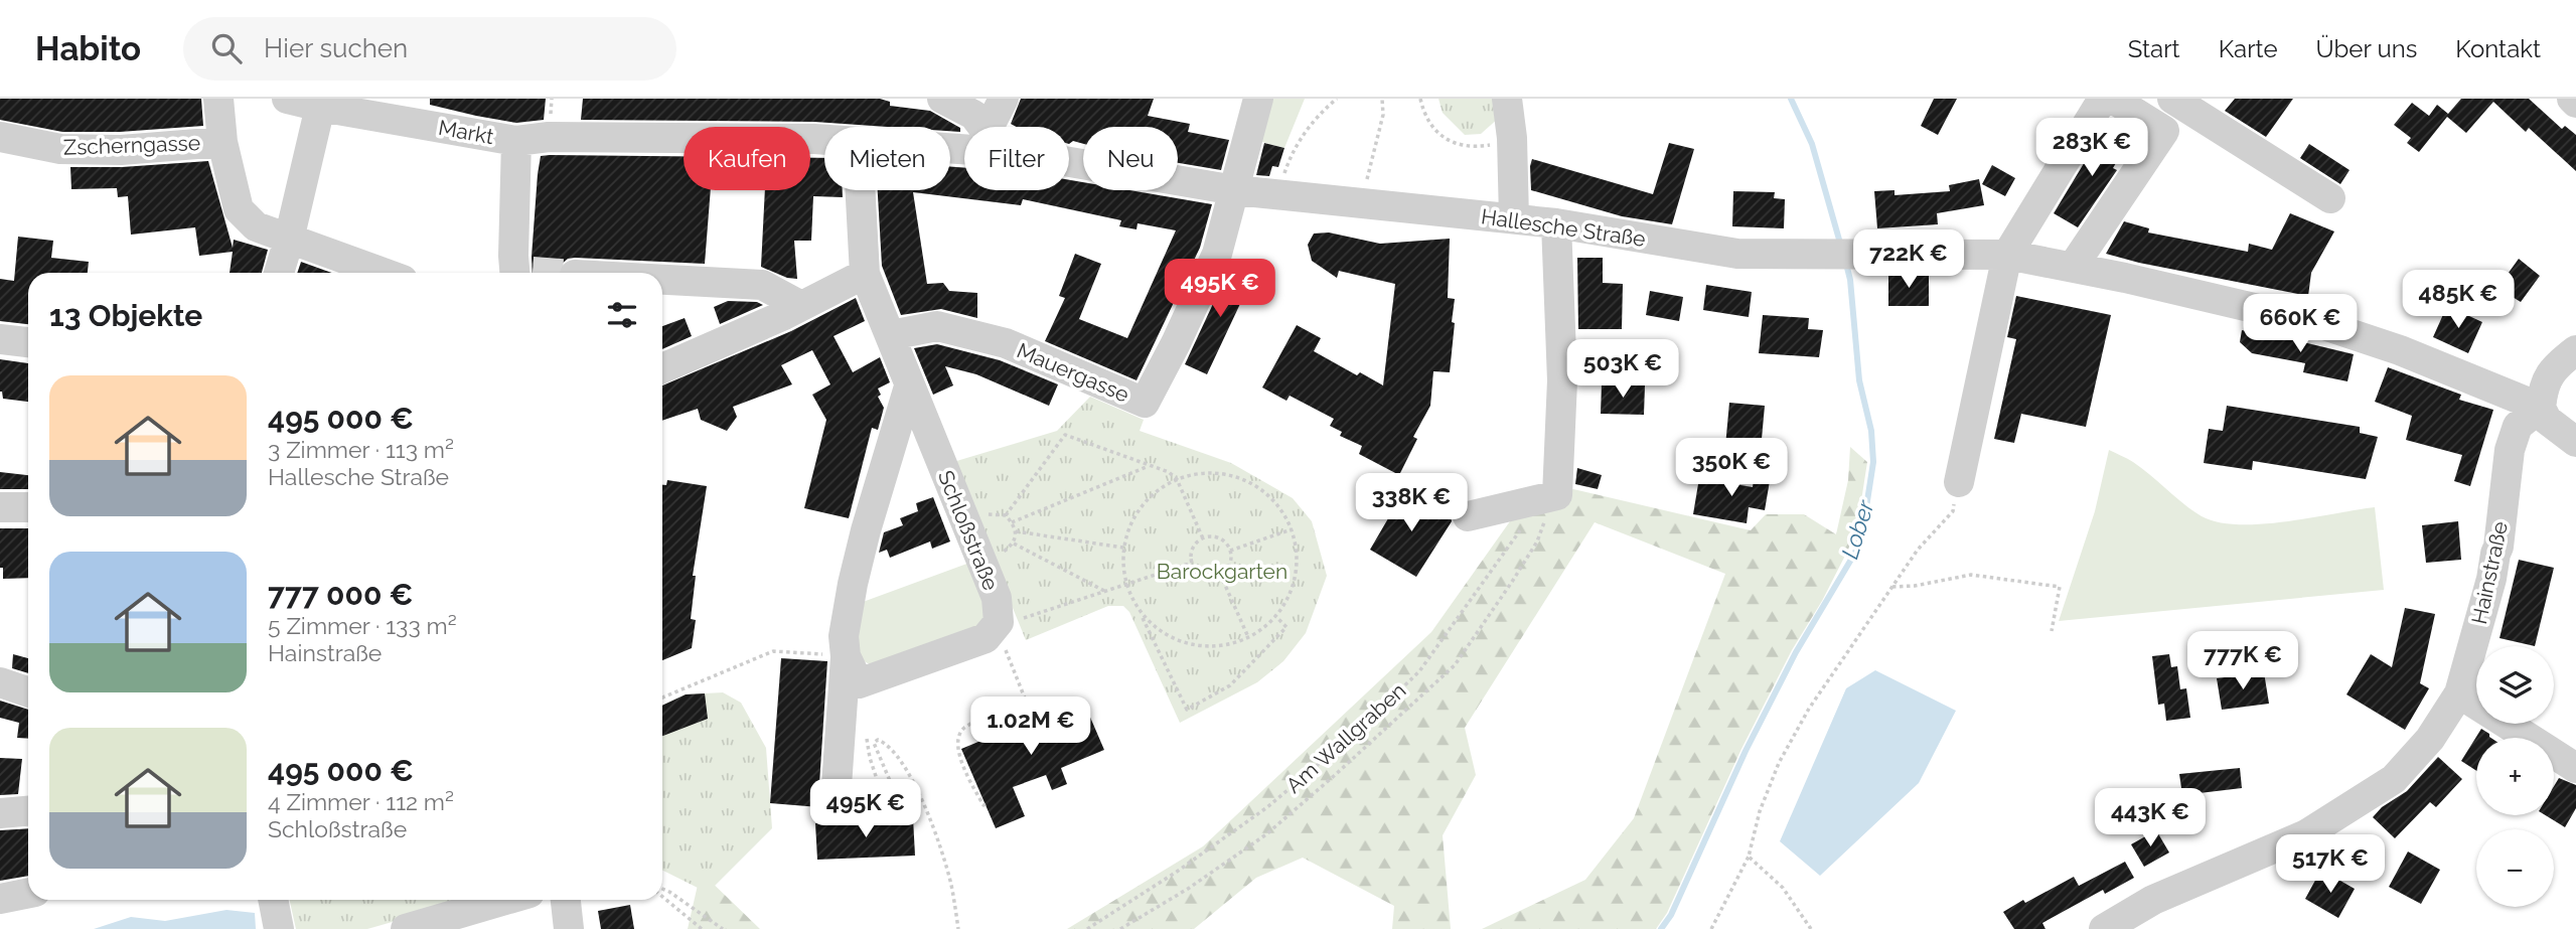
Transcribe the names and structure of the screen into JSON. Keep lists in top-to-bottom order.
{
  "streets": {
    "street": [
      "Markt",
      "Zscherngasse",
      "Hallesche Straße",
      "Mauergasse",
      "Schloßstraße",
      "Hainstraße"
    ],
    "path": ["Am Wallgraben"]
  },
  "crossings": [
    ["Markt", "Hallesche Straße"],
    ["Hallesche Straße", "Mauergasse"],
    ["Hallesche Straße", "Hainstraße"],
    ["Mauergasse", "Schloßstraße"]
  ],
  "water": ["Lober"],
  "parks": ["Barockgarten"],
  "page": {
    "header": "Habito",
    "search": "Hier suchen",
    "nav": [
      "Start",
      "Karte",
      "Über uns",
      "Kontakt"
    ],
    "price": [
      "283K €",
      "722K €",
      "495K €",
      "485K €",
      "660K €",
      "503K €",
      "350K €",
      "338K €",
      "777K €",
      "1.02M €",
      "495K €",
      "443K €",
      "517K €"
    ],
    "chip": [
      "Kaufen",
      "Mieten",
      "Filter",
      "Neu"
    ],
    "heading": "13 Objekte",
    "list": [
      {
        "name": "495 000 €",
        "note": "3 Zimmer · 113 m² · Hallesche Straße"
      },
      {
        "name": "777 000 €",
        "note": "5 Zimmer · 133 m² · Hainstraße"
      },
      {
        "name": "495 000 €",
        "note": "4 Zimmer · 112 m² · Schloßstraße"
      }
    ],
    "map_buttons": ["+", "−"]
  }
}
